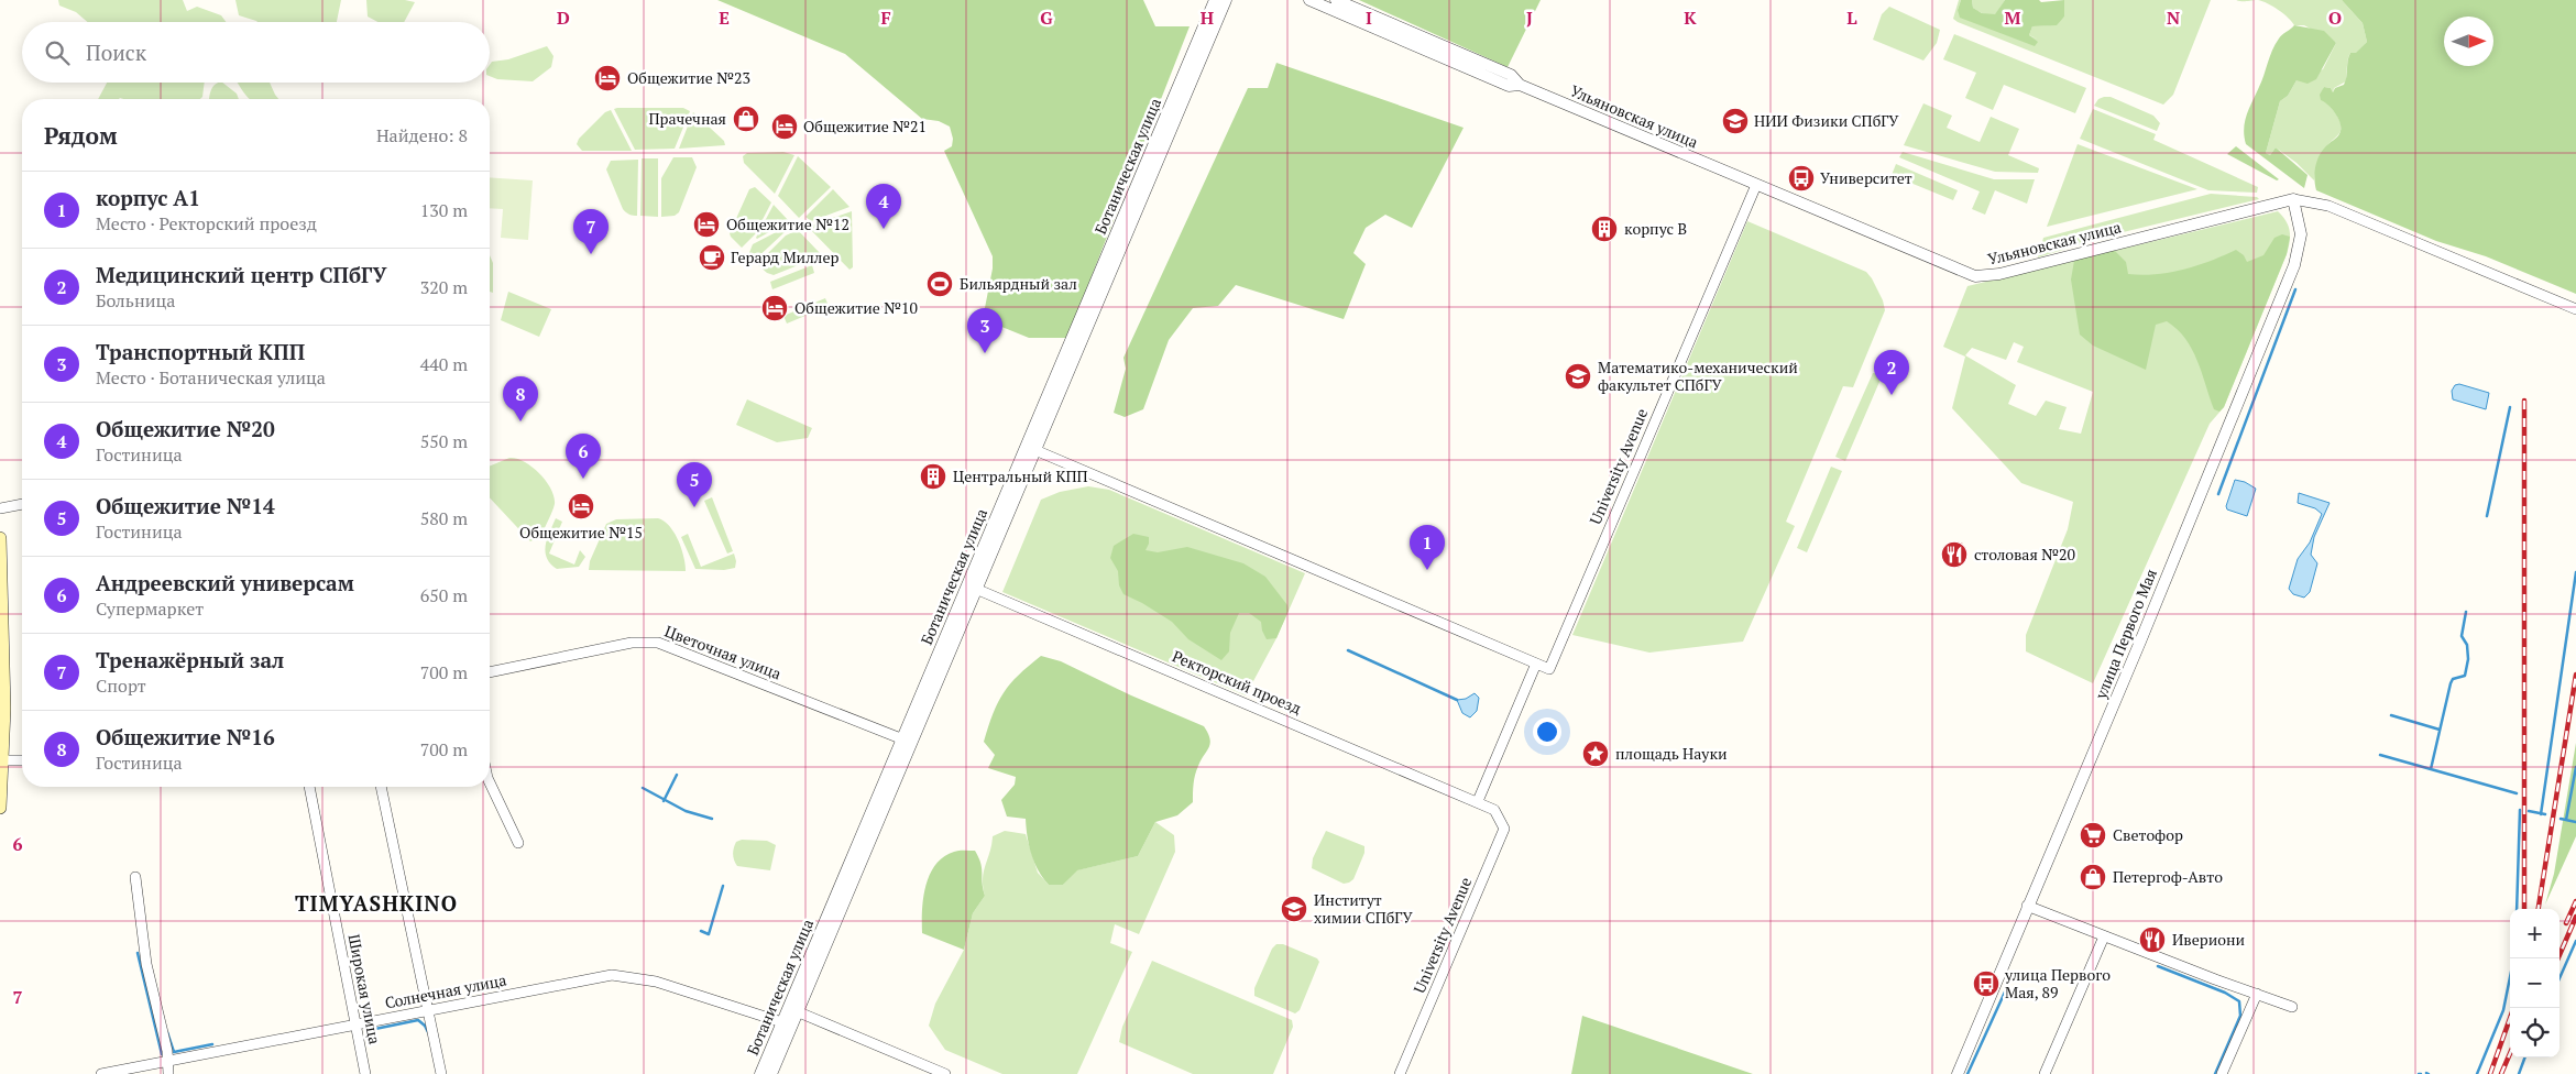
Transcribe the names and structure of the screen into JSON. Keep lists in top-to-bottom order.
{
  "streets": {
    "street": [
      "Ульяновская улица",
      "Ботаническая улица",
      "University Avenue",
      "улица Первого Мая",
      "Цветочная улица",
      "Ректорский проезд",
      "Широкая улица",
      "Солнечная улица"
    ]
  },
  "crossings": [
    ["Ульяновская улица", "University Avenue"],
    ["Ульяновская улица", "улица Первого Мая"],
    ["Ботаническая улица", "Цветочная улица"],
    ["Ботаническая улица", "Ректорский проезд"],
    ["Ботаническая улица", "Солнечная улица"],
    ["University Avenue", "Ректорский проезд"],
    ["Широкая улица", "Солнечная улица"]
  ],
  "districts": ["TIMYASHKINO"],
  "places": {
    "hotel": [
      "Общежитие №23",
      "Общежитие №21",
      "Общежитие №12",
      "Общежитие №10",
      "Общежитие №15"
    ],
    "shop": ["Прачечная", "Петергоф-Авто"],
    "school or university": ["НИИ Физики СПбГУ", "Математико-механический факультет СПбГУ", "Институт химии СПбГУ"],
    "bus stop": ["Университет", "улица Первого Мая, 89"],
    "building": ["корпус В", "Центральный КПП"],
    "cafe": ["Герард Миллер"],
    "sports": ["Бильярдный зал"],
    "restaurant": ["столовая №20", "Ивериони"],
    "place": ["площадь Науки"],
    "supermarket": ["Светофор"]
  },
  "north": "right",
  "page": {
    "search": "Поиск",
    "heading": ["Рядом", "Найдено: 8"],
    "list": [
      {
        "mark": "1",
        "name": "корпус А1",
        "note": "Место · Ректорский проезд",
        "value": "130 m"
      },
      {
        "mark": "2",
        "name": "Медицинский центр СПбГУ",
        "note": "Больница",
        "value": "320 m"
      },
      {
        "mark": "3",
        "name": "Транспортный КПП",
        "note": "Место · Ботаническая улица",
        "value": "440 m"
      },
      {
        "mark": "4",
        "name": "Общежитие №20",
        "note": "Гостиница",
        "value": "550 m"
      },
      {
        "mark": "5",
        "name": "Общежитие №14",
        "note": "Гостиница",
        "value": "580 m"
      },
      {
        "mark": "6",
        "name": "Андреевский универсам",
        "note": "Супермаркет",
        "value": "650 m"
      },
      {
        "mark": "7",
        "name": "Тренажёрный зал",
        "note": "Спорт",
        "value": "700 m"
      },
      {
        "mark": "8",
        "name": "Общежитие №16",
        "note": "Гостиница",
        "value": "700 m"
      }
    ],
    "pins": [
      "4",
      "7",
      "3",
      "2",
      "8",
      "6",
      "5",
      "1"
    ],
    "map_buttons": ["+", "−"]
  },
  "grid": {
    "columns": [
      "D",
      "E",
      "F",
      "G",
      "H",
      "I",
      "J",
      "K",
      "L",
      "M",
      "N",
      "O"
    ],
    "rows": ["6", "7"]
  }
}
